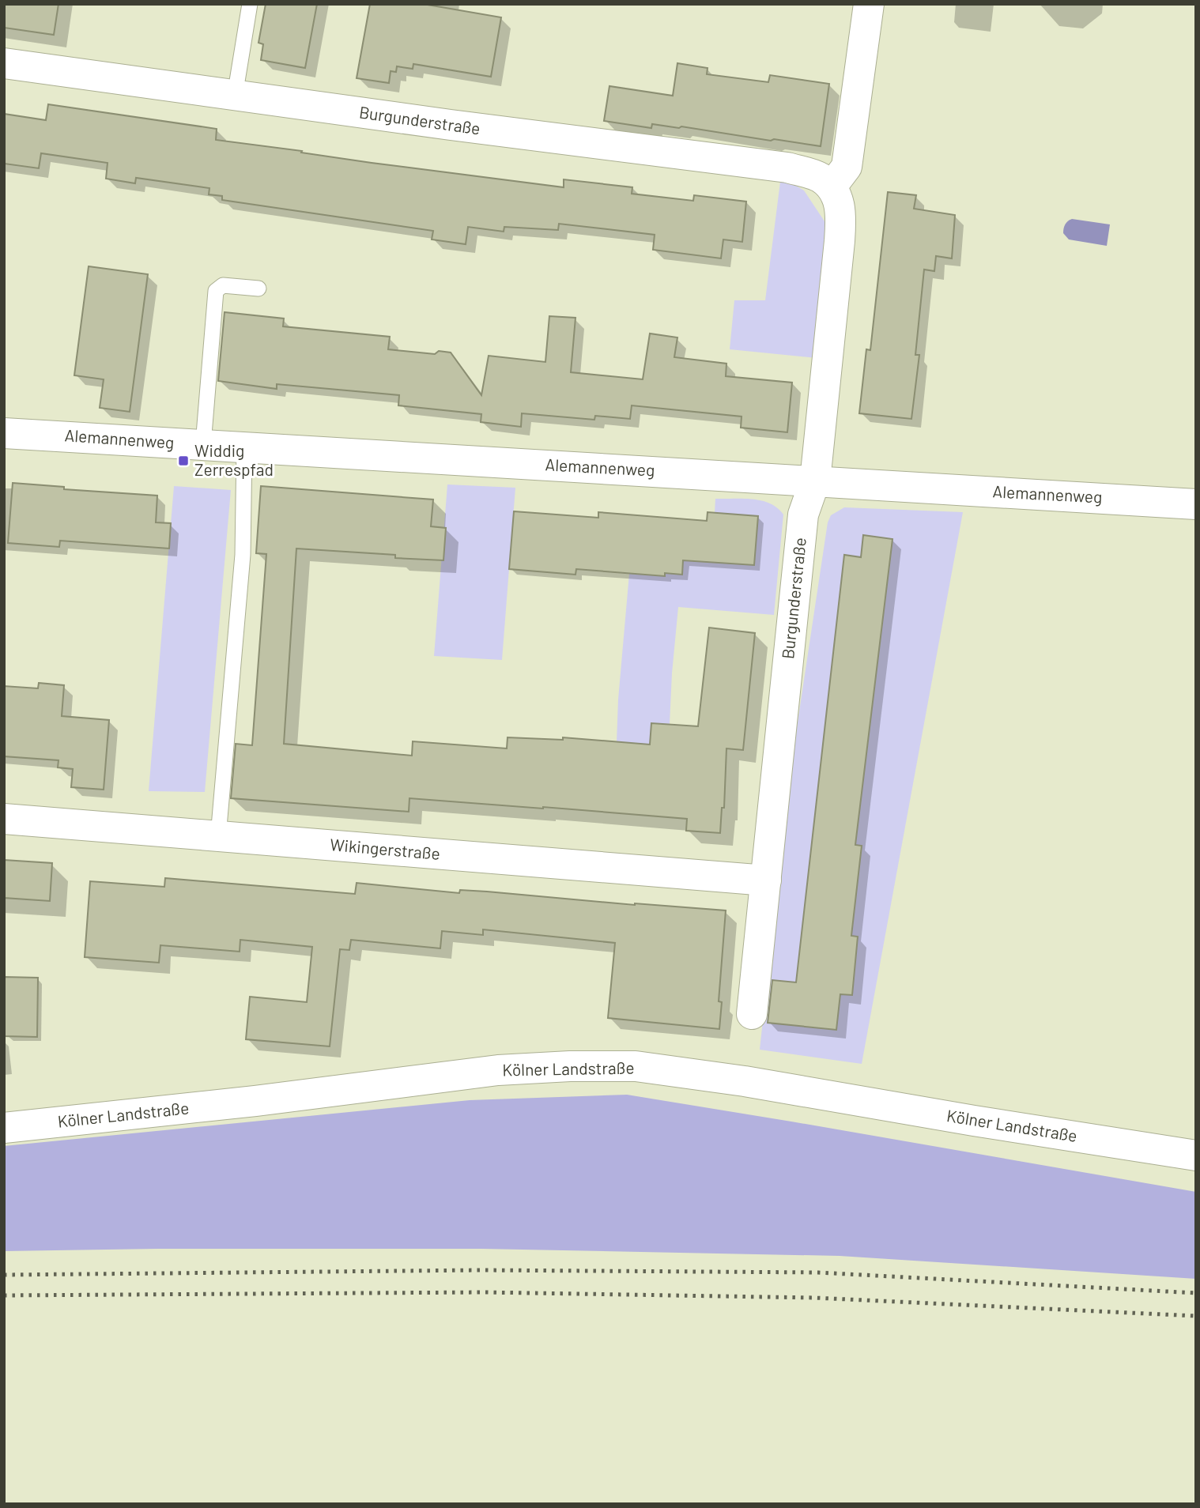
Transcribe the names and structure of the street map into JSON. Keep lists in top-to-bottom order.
{
  "streets": {
    "street": [
      "Burgunderstraße",
      "Alemannenweg",
      "Wikingerstraße",
      "Kölner Landstraße"
    ]
  },
  "crossings": [
    ["Burgunderstraße", "Alemannenweg"],
    ["Burgunderstraße", "Wikingerstraße"]
  ],
  "places": {
    "transit": ["Widdig Zerrespfad"]
  }
}
